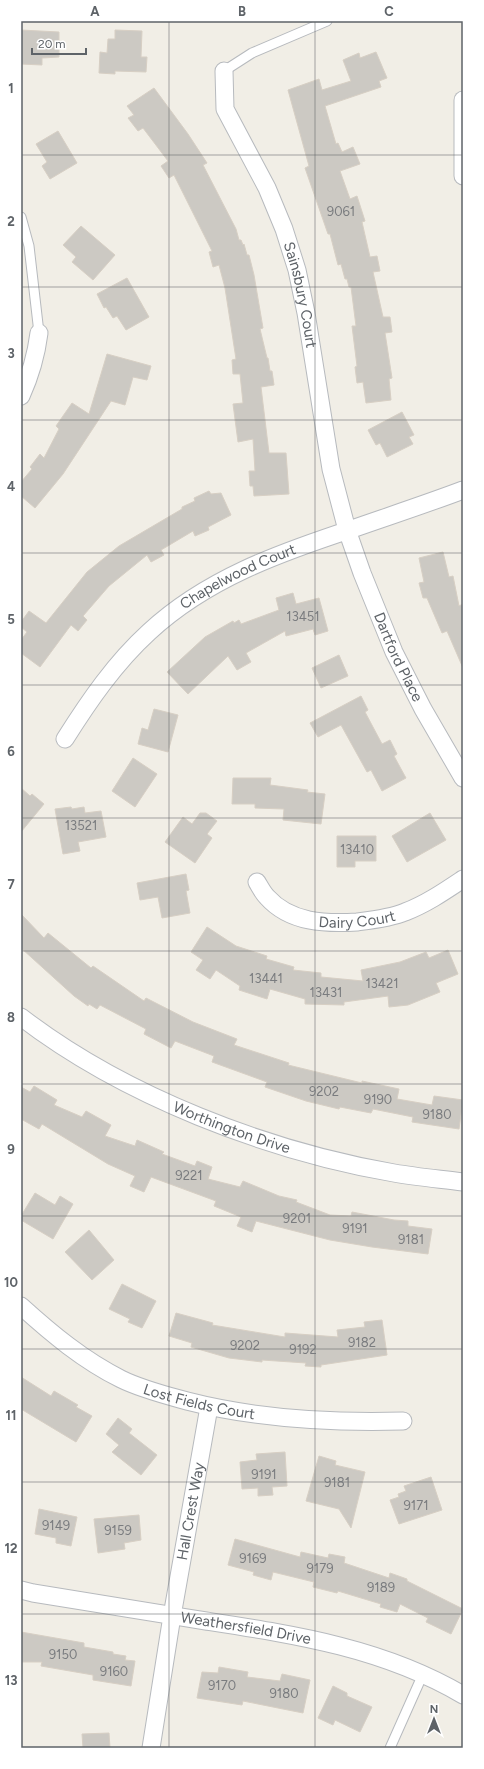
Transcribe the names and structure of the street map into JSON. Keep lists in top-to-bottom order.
{
  "streets": {
    "street": [
      "Sainsbury Court",
      "Chapelwood Court",
      "Dartford Place",
      "Dairy Court",
      "Worthington Drive",
      "Lost Fields Court",
      "Hall Crest Way",
      "Weathersfield Drive"
    ]
  },
  "crossings": [
    ["Sainsbury Court", "Chapelwood Court"],
    ["Sainsbury Court", "Dartford Place"],
    ["Chapelwood Court", "Dartford Place"],
    ["Lost Fields Court", "Hall Crest Way"],
    ["Hall Crest Way", "Weathersfield Drive"]
  ],
  "house_numbers": [
    "9061",
    "13451",
    "13521",
    "13410",
    "13441",
    "13421",
    "13431",
    "9202",
    "9190",
    "9180",
    "9221",
    "9201",
    "9191",
    "9181",
    "9182",
    "9202",
    "9192",
    "9191",
    "9181",
    "9171",
    "9149",
    "9159",
    "9169",
    "9179",
    "9189",
    "9150",
    "9160",
    "9170",
    "9180"
  ],
  "scale_bar": "20 m",
  "north": "top",
  "grid": {
    "columns": ["A", "B", "C"],
    "rows": [
      "1",
      "2",
      "3",
      "4",
      "5",
      "6",
      "7",
      "8",
      "9",
      "10",
      "11",
      "12",
      "13"
    ]
  }
}
